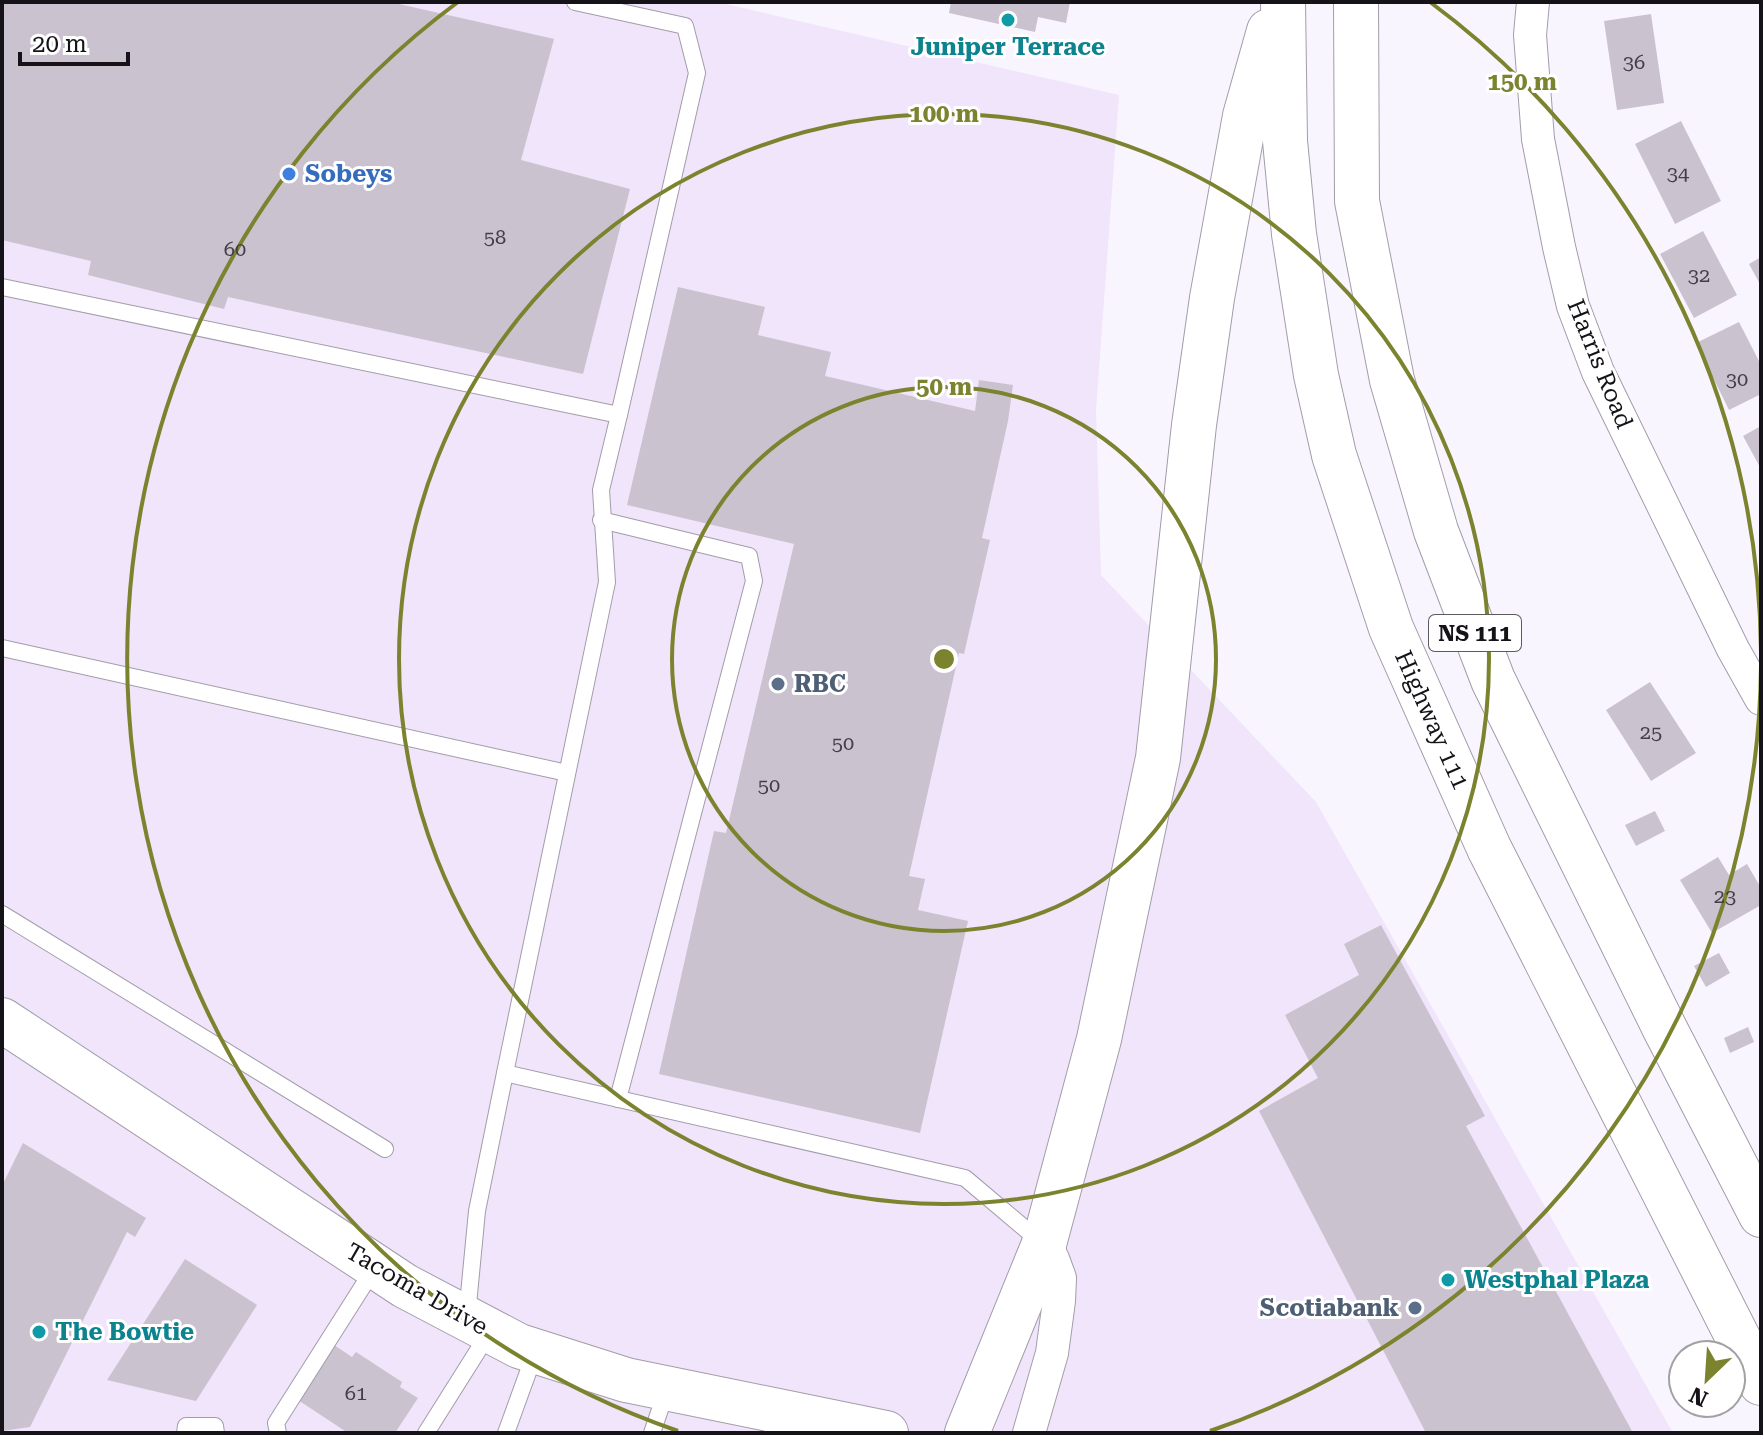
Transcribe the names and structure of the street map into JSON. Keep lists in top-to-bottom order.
{
  "streets": {
    "main road": ["NS 111", "Highway 111", "Tacoma Drive"],
    "street": ["Harris Road"]
  },
  "places": [
    "Juniper Terrace",
    "Sobeys",
    "RBC",
    "Westphal Plaza",
    "Scotiabank",
    "The Bowtie"
  ],
  "house_numbers": [
    "36",
    "34",
    "58",
    "60",
    "32",
    "30",
    "25",
    "50",
    "50",
    "23",
    "61"
  ],
  "scale_bar": "20 m",
  "north": "bottom left",
  "rings": ["150 m", "100 m", "50 m"]
}
